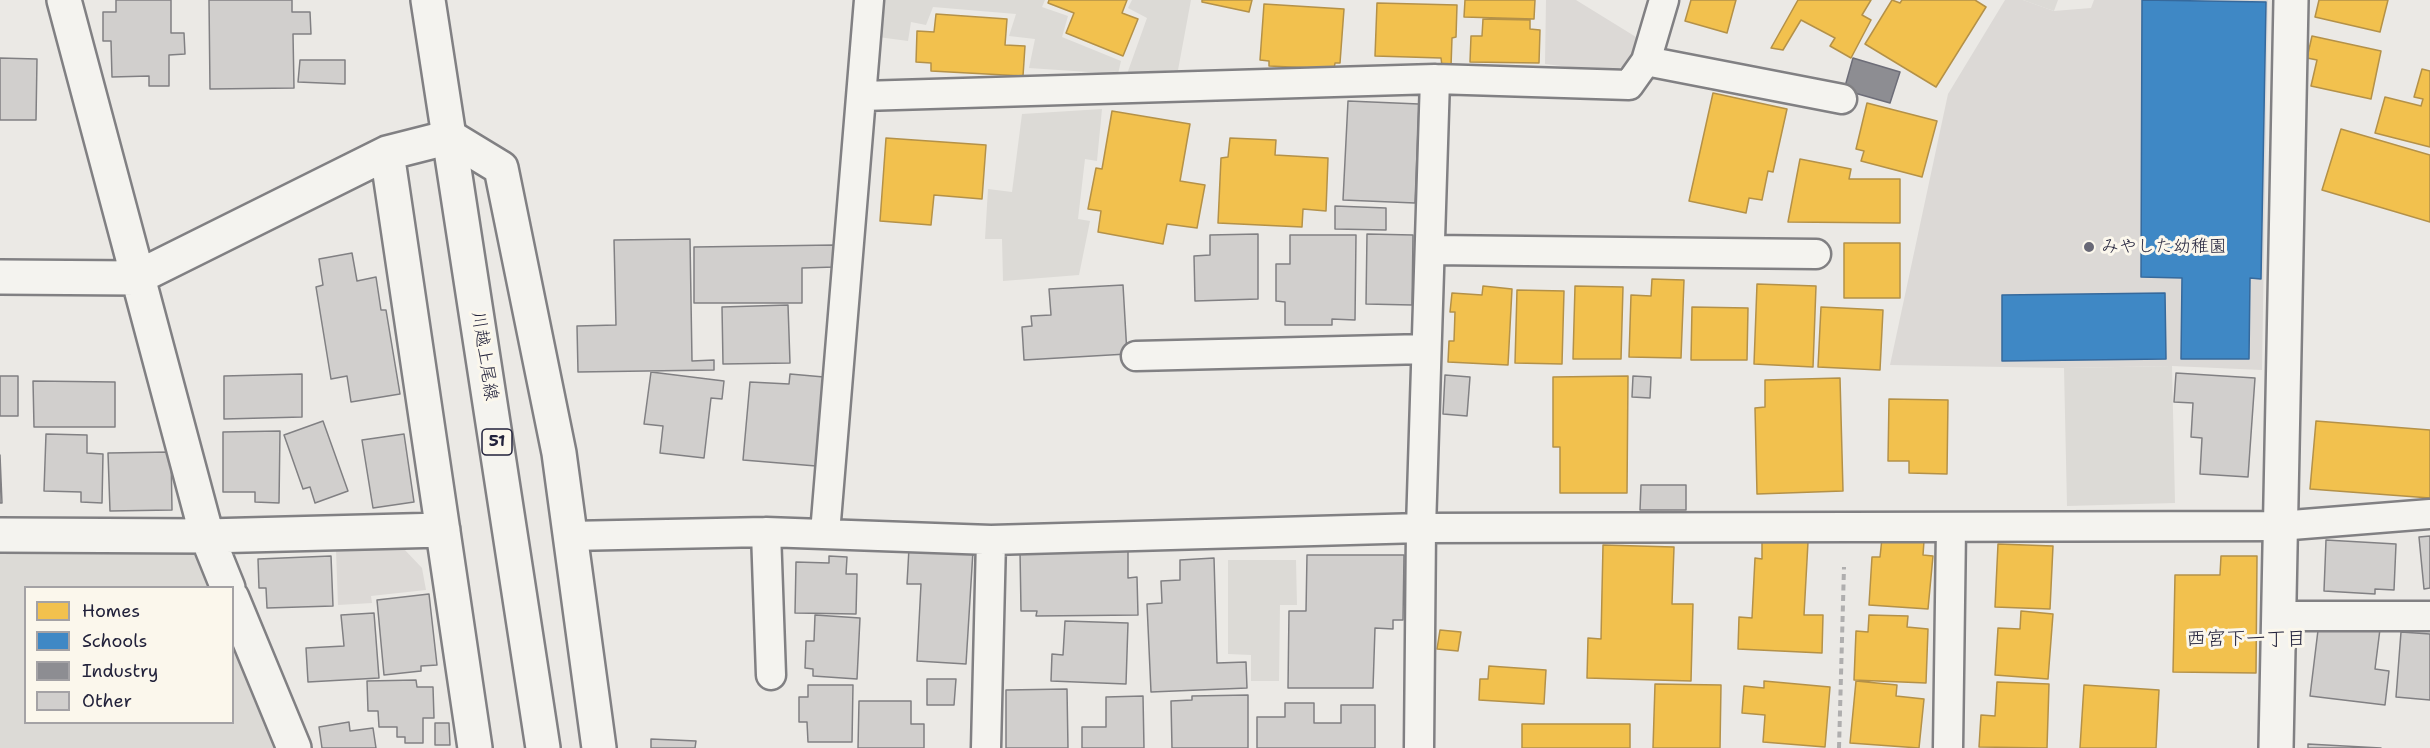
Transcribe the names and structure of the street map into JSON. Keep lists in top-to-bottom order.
{
  "streets": {
    "street": ["川越上尾線", "51"]
  },
  "districts": ["西宮下一丁目"],
  "places": ["みやした幼稚園"],
  "legend": [
    "Homes",
    "Schools",
    "Industry",
    "Other"
  ]
}
